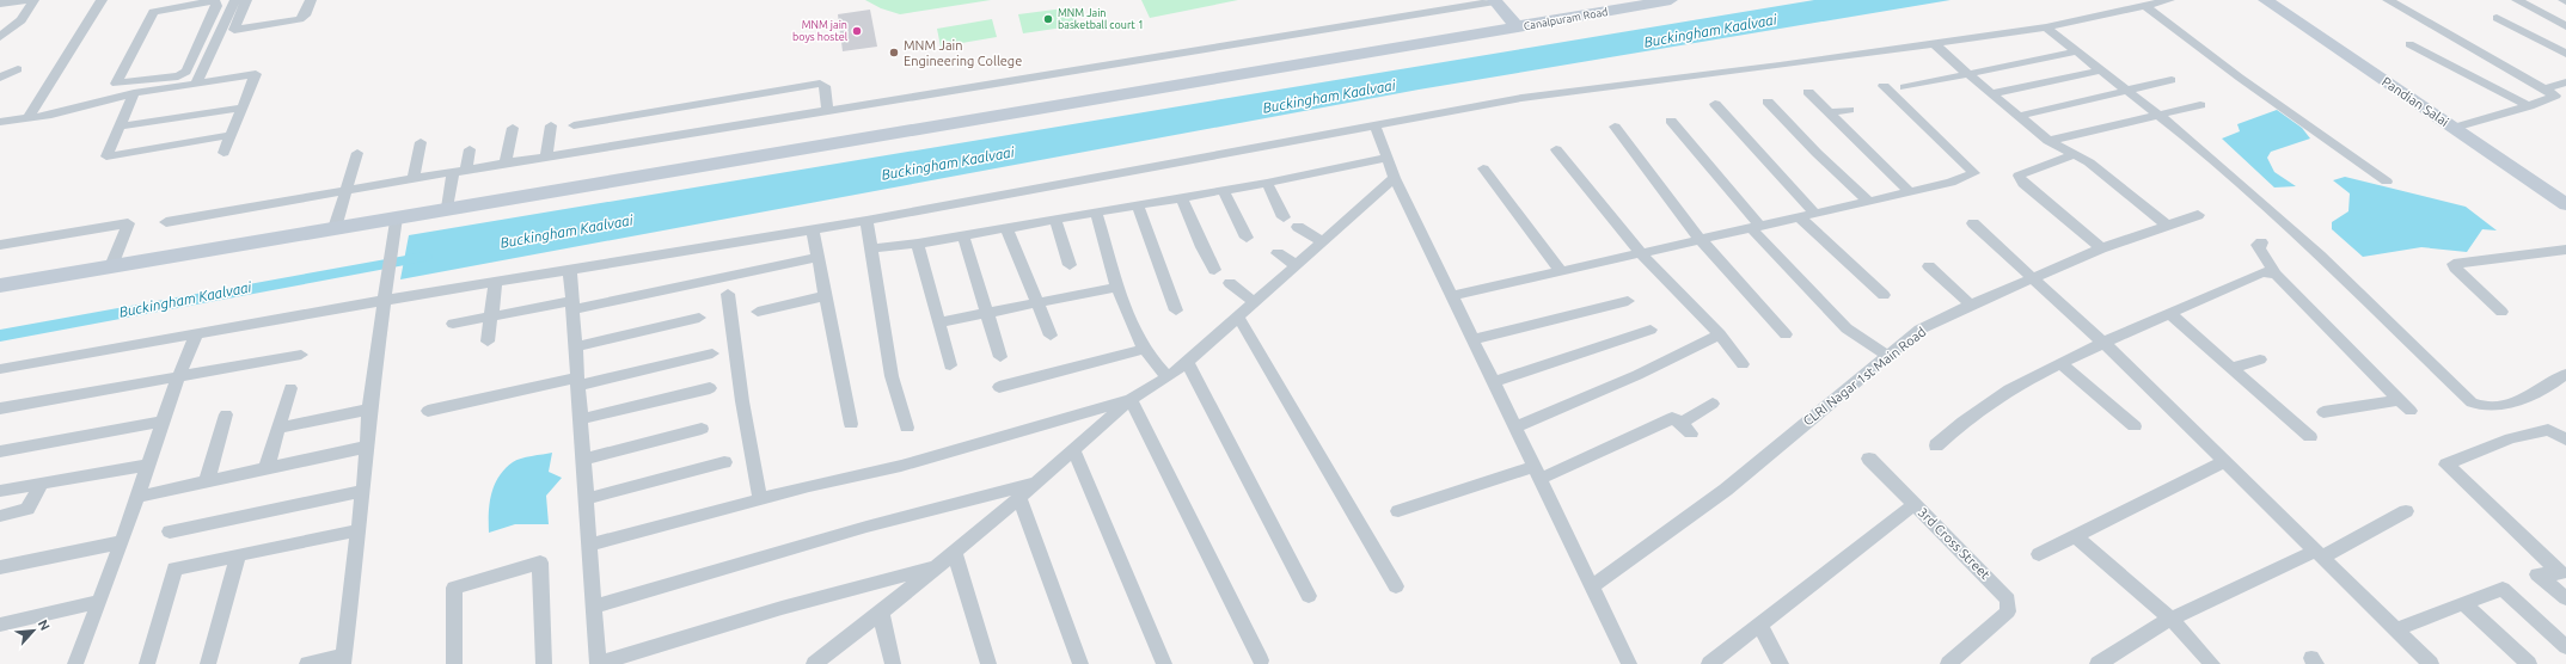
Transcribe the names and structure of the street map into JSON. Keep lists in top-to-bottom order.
{
  "streets": {
    "street": [
      "Canalpuram Road",
      "Pandian Salai",
      "CLRI Nagar 1st Main Road",
      "3rd Cross Street"
    ]
  },
  "water": ["Buckingham Kaalvaai"],
  "places": ["MNM Jain basketball court 1", "MNM jain boys hostel", "MNM Jain Engineering College"],
  "north": "top right"
}
